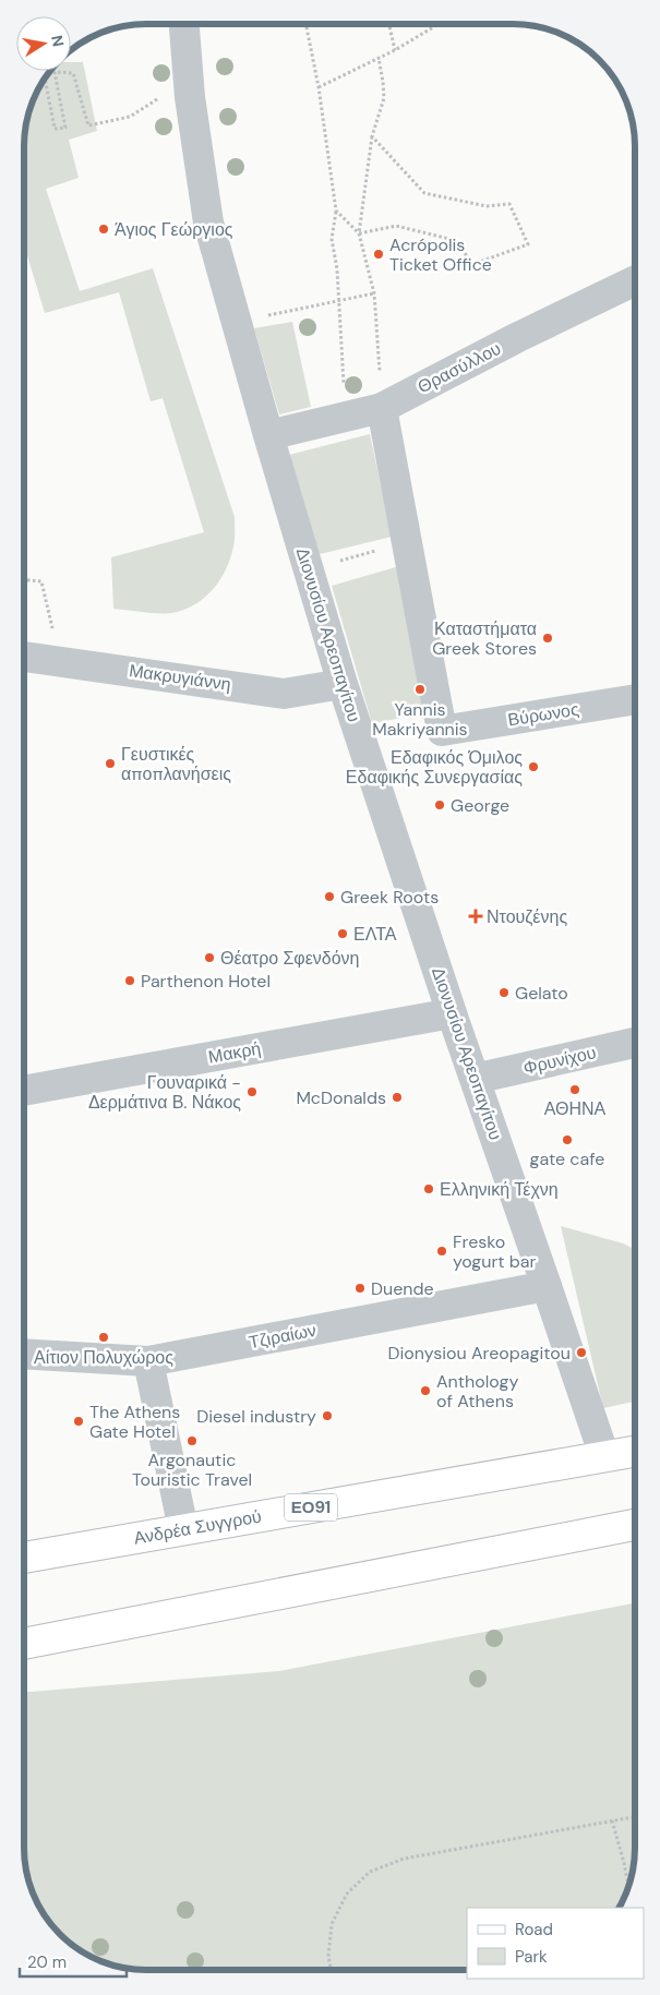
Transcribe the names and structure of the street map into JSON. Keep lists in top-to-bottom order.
{
  "streets": {
    "main road": ["ΕΟ91", "Ανδρέα Συγγρού"],
    "street": [
      "Θρασύλλου",
      "Διονυσίου Αρεοπαγίτου",
      "Μακρυγιάννη",
      "Βύρωνος",
      "Μακρή",
      "Φρυνίχου",
      "Τζιραίων"
    ]
  },
  "crossings": [
    ["Θρασύλλου", "Διονυσίου Αρεοπαγίτου"],
    ["Διονυσίου Αρεοπαγίτου", "Μακρυγιάννη"],
    ["Διονυσίου Αρεοπαγίτου", "Μακρή"],
    ["Διονυσίου Αρεοπαγίτου", "Φρυνίχου"],
    ["Διονυσίου Αρεοπαγίτου", "Τζιραίων"],
    ["Διονυσίου Αρεοπαγίτου", "ΕΟ91"],
    ["Διονυσίου Αρεοπαγίτου", "Ανδρέα Συγγρού"],
    ["ΕΟ91", "Ανδρέα Συγγρού"]
  ],
  "places": {
    "other": [
      "Άγιος Γεώργιος",
      "Acrópolis Ticket Office",
      "Καταστήματα Greek Stores",
      "Yannis Makriyannis",
      "Γευστικές αποπλανήσεις",
      "Εδαφικός Όμιλος Εδαφικής Συνεργασίας",
      "George",
      "Greek Roots",
      "ΕΛΤΑ",
      "Θέατρο Σφενδόνη",
      "Parthenon Hotel",
      "Gelato",
      "ΑΘΗΝΑ",
      "Γουναρικά - Δερμάτινα Β. Νάκος",
      "McDonalds",
      "gate cafe",
      "Ελληνική Τέχνη",
      "Fresko yogurt bar",
      "Duende",
      "Αίτιον Πολυχώρος",
      "Dionysiou Areopagitou",
      "Anthology of Athens",
      "Diesel industry",
      "The Athens Gate Hotel",
      "Argonautic Touristic Travel"
    ],
    "health": ["Ντουζένης"]
  },
  "legend": ["Road", "Park"],
  "scale_bar": "20 m",
  "north": "right"
}
